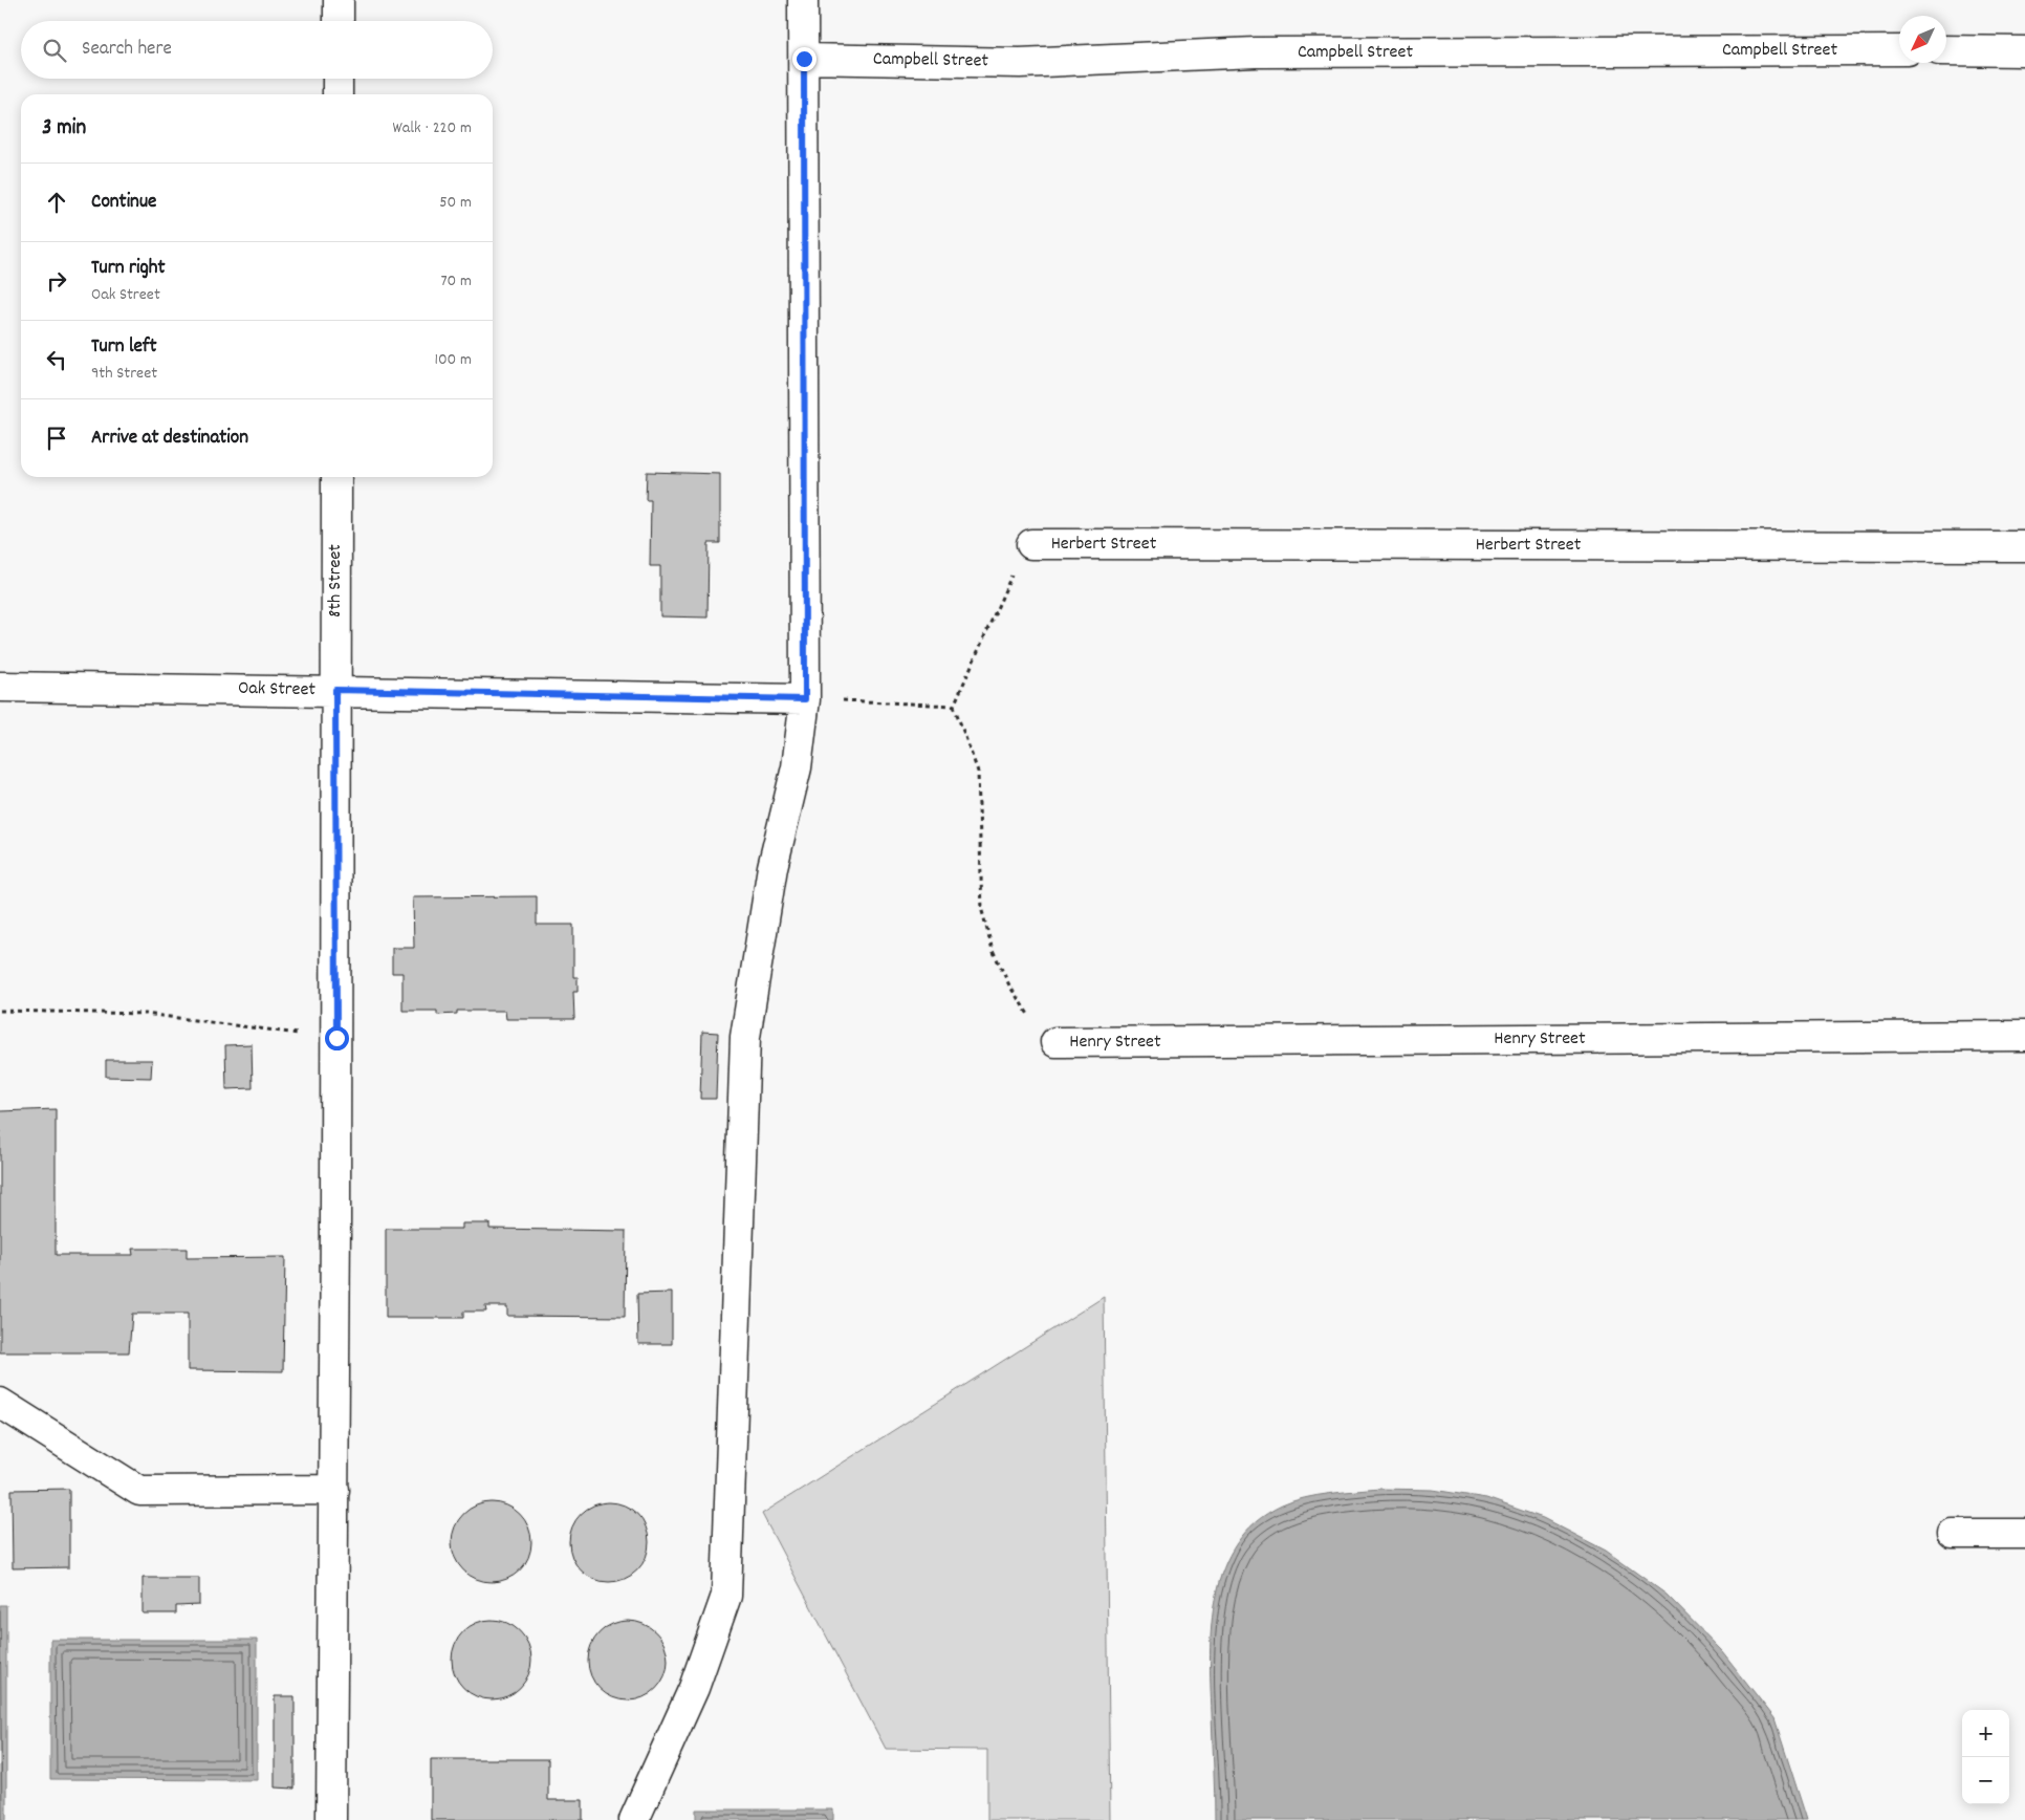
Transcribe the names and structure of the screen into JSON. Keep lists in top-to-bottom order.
{
  "streets": {
    "street": [
      "Campbell Street",
      "Herbert Street",
      "8th Street",
      "Oak Street",
      "Henry Street"
    ]
  },
  "crossings": [
    ["8th Street", "Oak Street"]
  ],
  "north": "bottom left",
  "page": {
    "search": "Search here",
    "heading": ["3 min", "Walk · 220 m"],
    "list": [
      ["Continue", "50 m"],
      ["Turn right", "Oak Street", "70 m"],
      ["Turn left", "9th Street", "100 m"],
      "Arrive at destination"
    ],
    "map_buttons": ["+", "−"]
  }
}
